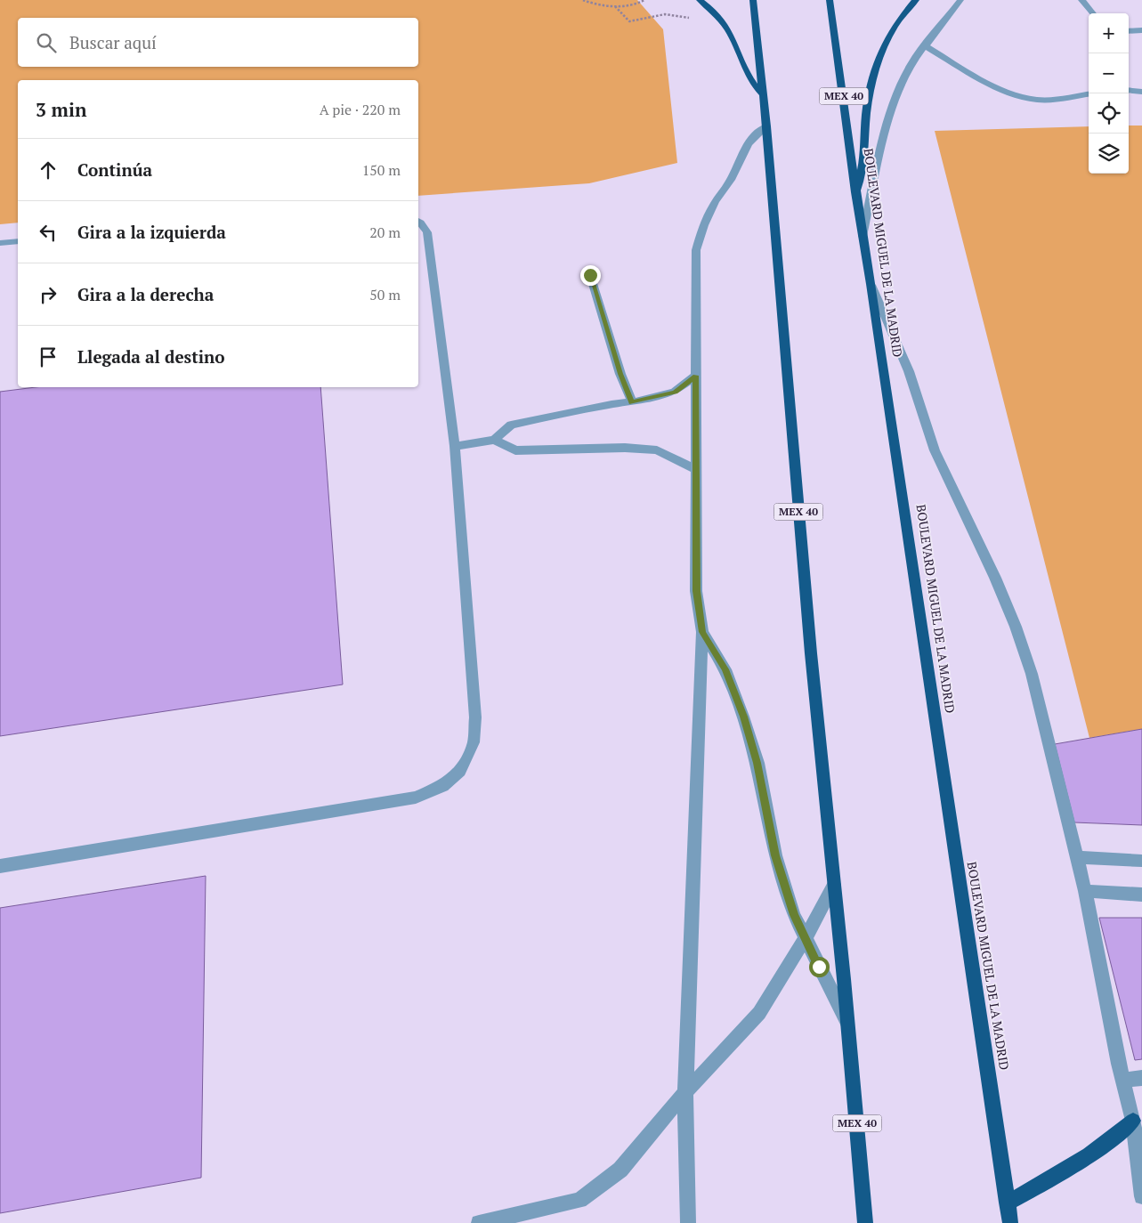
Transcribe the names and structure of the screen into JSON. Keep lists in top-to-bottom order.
{
  "streets": {
    "highway": ["MEX 40", "BOULEVARD MIGUEL DE LA MADRID"]
  },
  "page": {
    "map_buttons": ["+", "−"],
    "search": "Buscar aquí",
    "heading": ["3 min", "A pie · 220 m"],
    "list": [
      ["Continúa", "150 m"],
      ["Gira a la izquierda", "20 m"],
      ["Gira a la derecha", "50 m"],
      "Llegada al destino"
    ]
  }
}
